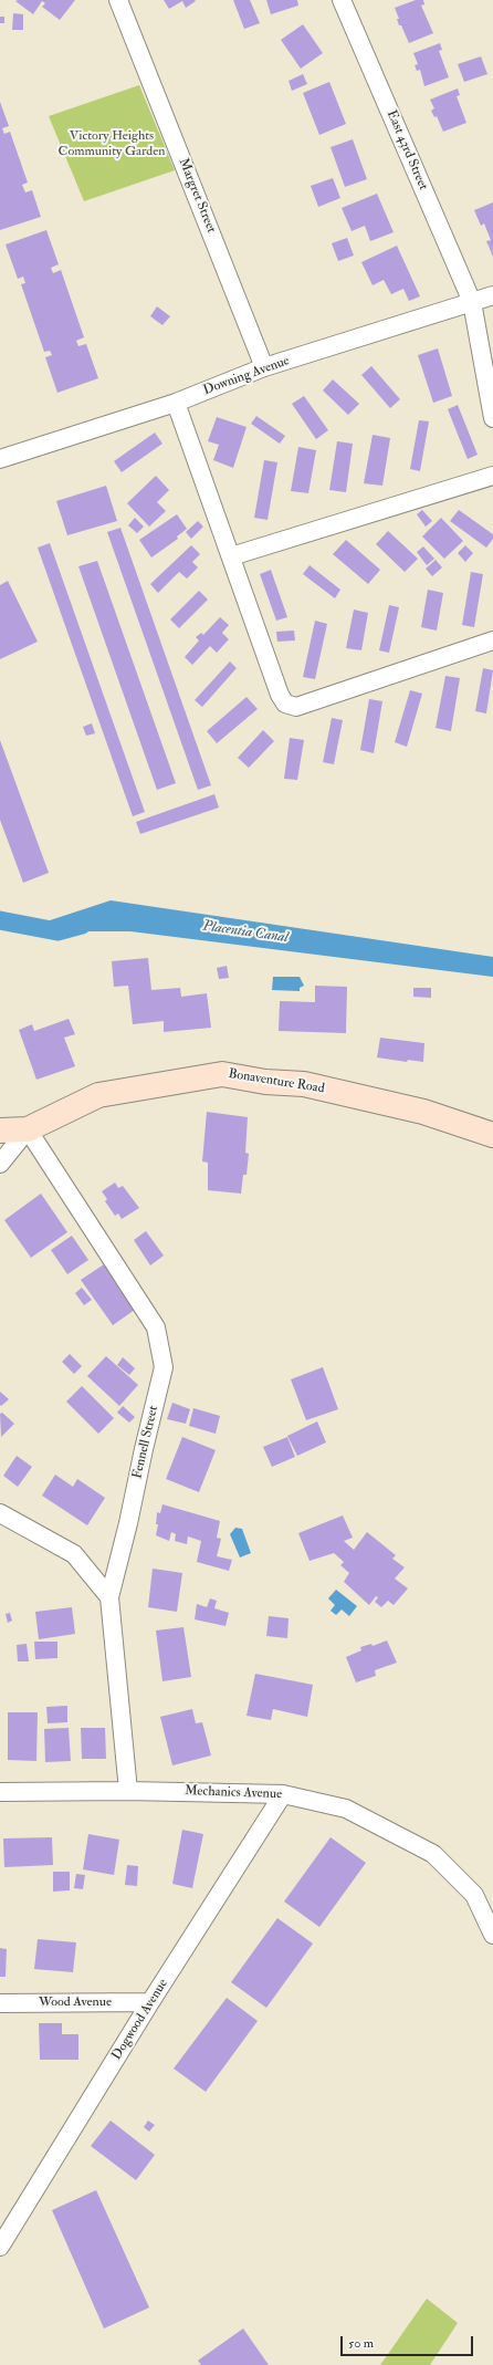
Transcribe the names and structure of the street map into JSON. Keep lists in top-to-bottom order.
{
  "streets": {
    "street": [
      "East 43rd Street",
      "Margret Street",
      "Downing Avenue",
      "Bonaventure Road",
      "Fennell Street",
      "Mechanics Avenue",
      "Wood Avenue",
      "Dogwood Avenue"
    ]
  },
  "crossings": [
    ["East 43rd Street", "Downing Avenue"],
    ["Margret Street", "Downing Avenue"],
    ["Bonaventure Road", "Fennell Street"],
    ["Fennell Street", "Mechanics Avenue"],
    ["Mechanics Avenue", "Dogwood Avenue"],
    ["Wood Avenue", "Dogwood Avenue"]
  ],
  "water": ["Placentia Canal"],
  "parks": ["Victory Heights Community Garden"],
  "scale_bar": "50 m"
}
